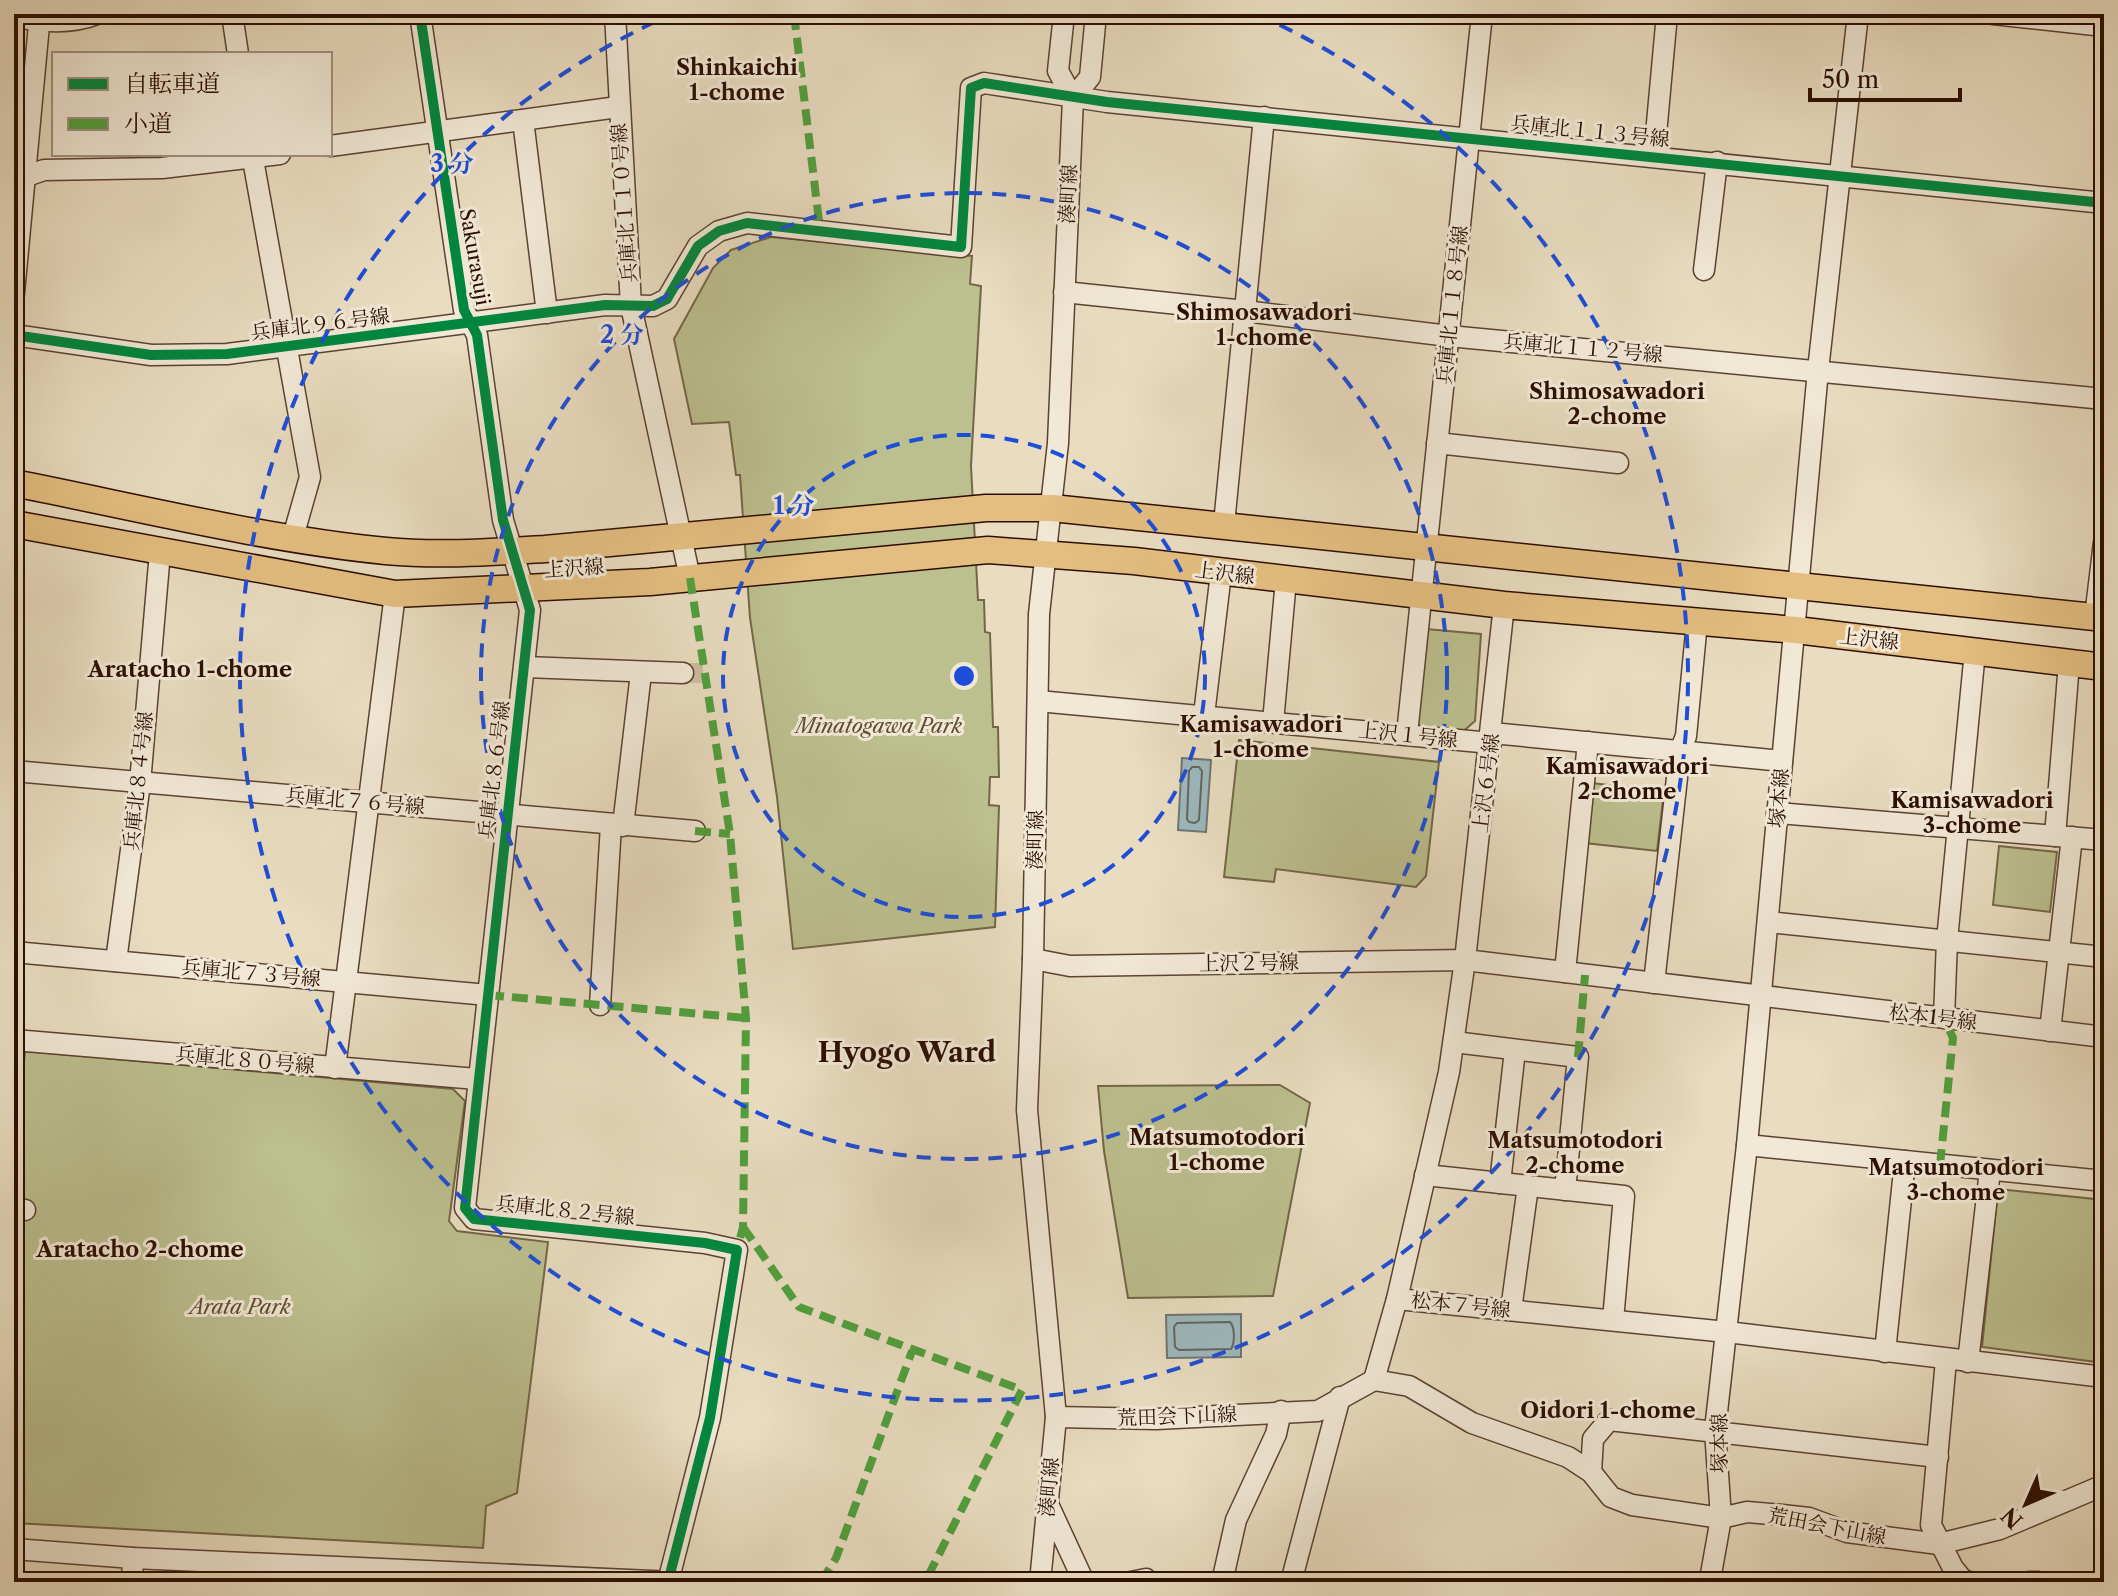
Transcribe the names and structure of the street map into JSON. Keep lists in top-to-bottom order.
{
  "streets": {
    "main road": ["上沢線"],
    "street": [
      "兵庫北１１３号線",
      "湊町線",
      "兵庫北１１０号線",
      "Sakurasuji",
      "兵庫北１１８号線",
      "兵庫北９６号線",
      "兵庫北１１２号線",
      "上沢１号線",
      "兵庫北８６号線",
      "兵庫北８４号線",
      "上沢６号線",
      "塚本線",
      "兵庫北７６号線",
      "上沢２号線",
      "兵庫北７３号線",
      "松本1号線",
      "兵庫北８０号線",
      "兵庫北８２号線",
      "松本７号線",
      "荒田会下山線"
    ]
  },
  "crossings": [
    ["兵庫北１１３号線", "湊町線"],
    ["兵庫北１１３号線", "兵庫北１１８号線"],
    ["兵庫北１１３号線", "兵庫北９６号線"],
    ["兵庫北１１３号線", "塚本線"],
    ["湊町線", "兵庫北１１２号線"],
    ["湊町線", "上沢線"],
    ["湊町線", "上沢１号線"],
    ["湊町線", "上沢２号線"],
    ["湊町線", "荒田会下山線"],
    ["兵庫北１１０号線", "兵庫北９６号線"],
    ["兵庫北１１０号線", "上沢線"],
    ["Sakurasuji", "兵庫北９６号線"],
    ["Sakurasuji", "上沢線"],
    ["Sakurasuji", "兵庫北８６号線"],
    ["兵庫北１１８号線", "兵庫北１１２号線"],
    ["兵庫北１１８号線", "上沢線"],
    ["兵庫北１１８号線", "上沢１号線"],
    ["兵庫北１１２号線", "塚本線"],
    ["上沢線", "兵庫北８６号線"],
    ["上沢線", "兵庫北８４号線"],
    ["上沢線", "上沢６号線"],
    ["上沢線", "塚本線"],
    ["上沢１号線", "上沢６号線"],
    ["上沢１号線", "塚本線"],
    ["兵庫北８６号線", "兵庫北７６号線"],
    ["兵庫北８６号線", "兵庫北７３号線"],
    ["兵庫北８６号線", "兵庫北８２号線"],
    ["兵庫北８４号線", "兵庫北７６号線"],
    ["兵庫北８４号線", "兵庫北７３号線"],
    ["上沢６号線", "上沢２号線"],
    ["上沢６号線", "松本７号線"],
    ["塚本線", "松本1号線"],
    ["塚本線", "松本７号線"],
    ["塚本線", "荒田会下山線"],
    ["上沢２号線", "松本1号線"],
    ["上沢２号線", "松本７号線"],
    ["兵庫北７３号線", "兵庫北８２号線"],
    ["兵庫北８０号線", "兵庫北８２号線"]
  ],
  "districts": [
    "Shinkaichi 1-chome",
    "Shimosawadori 1-chome",
    "Shimosawadori 2-chome",
    "Aratacho 1-chome",
    "Kamisawadori 1-chome",
    "Kamisawadori 2-chome",
    "Kamisawadori 3-chome",
    "Hyogo Ward",
    "Matsumotodori 1-chome",
    "Matsumotodori 2-chome",
    "Matsumotodori 3-chome",
    "Aratacho 2-chome",
    "Oidori 1-chome"
  ],
  "parks": ["Minatogawa Park", "Arata Park"],
  "legend": ["自転車道", "小道"],
  "scale_bar": "50 m",
  "north": "bottom left",
  "rings": ["3 分", "2 分", "1 分"]
}
